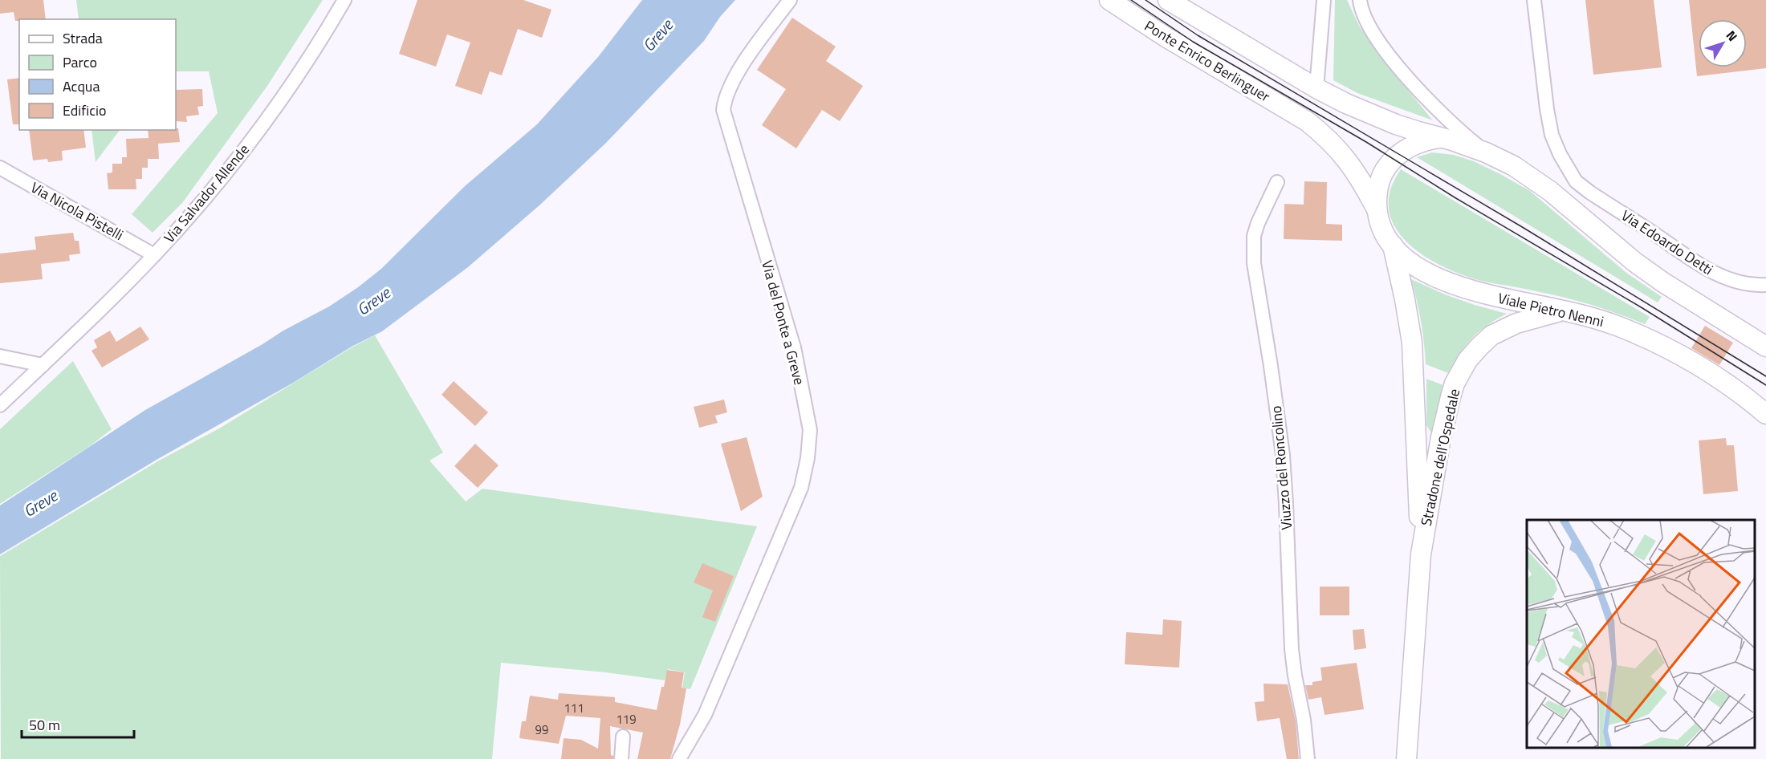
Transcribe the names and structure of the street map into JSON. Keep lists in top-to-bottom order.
{
  "streets": {
    "main road": ["Ponte Enrico Berlinguer", "Viale Pietro Nenni", "Stradone dell'Ospedale"],
    "street": [
      "Via Salvador Allende",
      "Via Nicola Pistelli",
      "Via Edoardo Detti",
      "Via del Ponte a Greve",
      "Viuzzo del Roncolino"
    ]
  },
  "crossings": [
    ["Ponte Enrico Berlinguer", "Viale Pietro Nenni"],
    ["Via Salvador Allende", "Via Nicola Pistelli"],
    ["Viale Pietro Nenni", "Stradone dell'Ospedale"]
  ],
  "water": ["Greve"],
  "house_numbers": ["111", "119", "99"],
  "legend": [
    "Strada",
    "Parco",
    "Acqua",
    "Edificio"
  ],
  "scale_bar": "50 m",
  "north": "top right"
}
